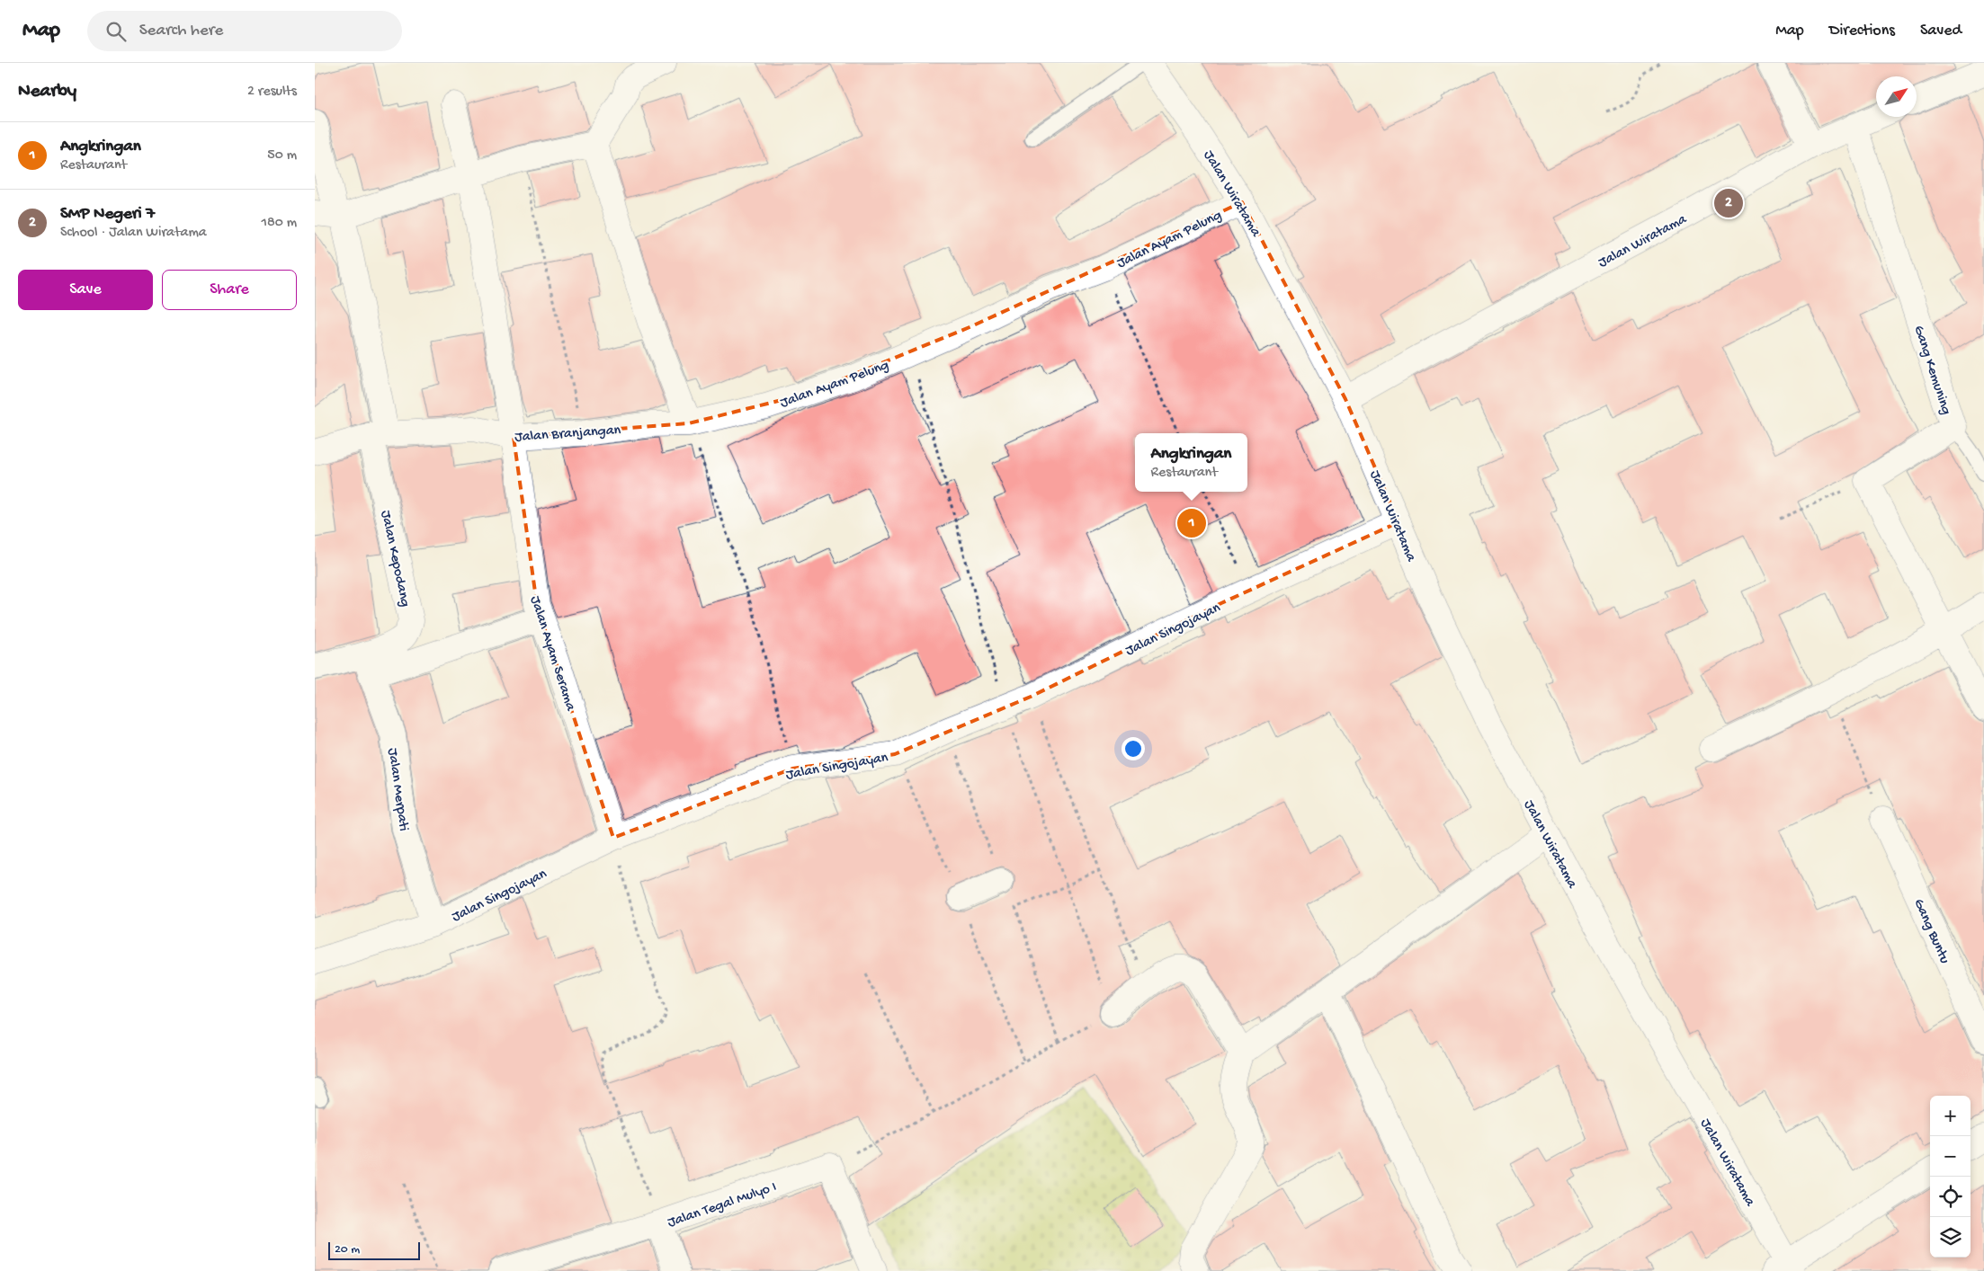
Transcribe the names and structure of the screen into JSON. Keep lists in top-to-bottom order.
{
  "streets": {
    "street": [
      "Jalan Wiratama",
      "Jalan Ayam Pelung",
      "Gang Kemuning",
      "Jalan Branjangan",
      "Jalan Kepodang",
      "Jalan Singojayan",
      "Jalan Ayam Serama",
      "Jalan Merpati",
      "Gang Buntu",
      "Jalan Tegal Mulyo I"
    ]
  },
  "crossings": [
    ["Jalan Wiratama", "Jalan Ayam Pelung"],
    ["Jalan Wiratama", "Gang Kemuning"],
    ["Jalan Wiratama", "Jalan Singojayan"],
    ["Jalan Ayam Pelung", "Jalan Branjangan"],
    ["Jalan Branjangan", "Jalan Kepodang"],
    ["Jalan Branjangan", "Jalan Ayam Serama"],
    ["Jalan Kepodang", "Jalan Merpati"],
    ["Jalan Singojayan", "Jalan Ayam Serama"],
    ["Jalan Singojayan", "Jalan Merpati"]
  ],
  "scale_bar": "20 m",
  "north": "top right",
  "page": {
    "header": "Map",
    "search": "Search here",
    "nav": ["Map", "Directions", "Saved"],
    "heading": ["Nearby", "2 results"],
    "list": [
      {
        "mark": "1",
        "name": "Angkringan",
        "note": "Restaurant",
        "value": "50 m"
      },
      {
        "mark": "2",
        "name": "SMP Negeri 7",
        "note": "School · Jalan Wiratama",
        "value": "180 m"
      }
    ],
    "pins": ["2", "1"],
    "buttons": ["Save", "Share"],
    "popup": ["Angkringan", "Restaurant"],
    "map_buttons": ["+", "−"],
    "scale": "20 m"
  }
}
